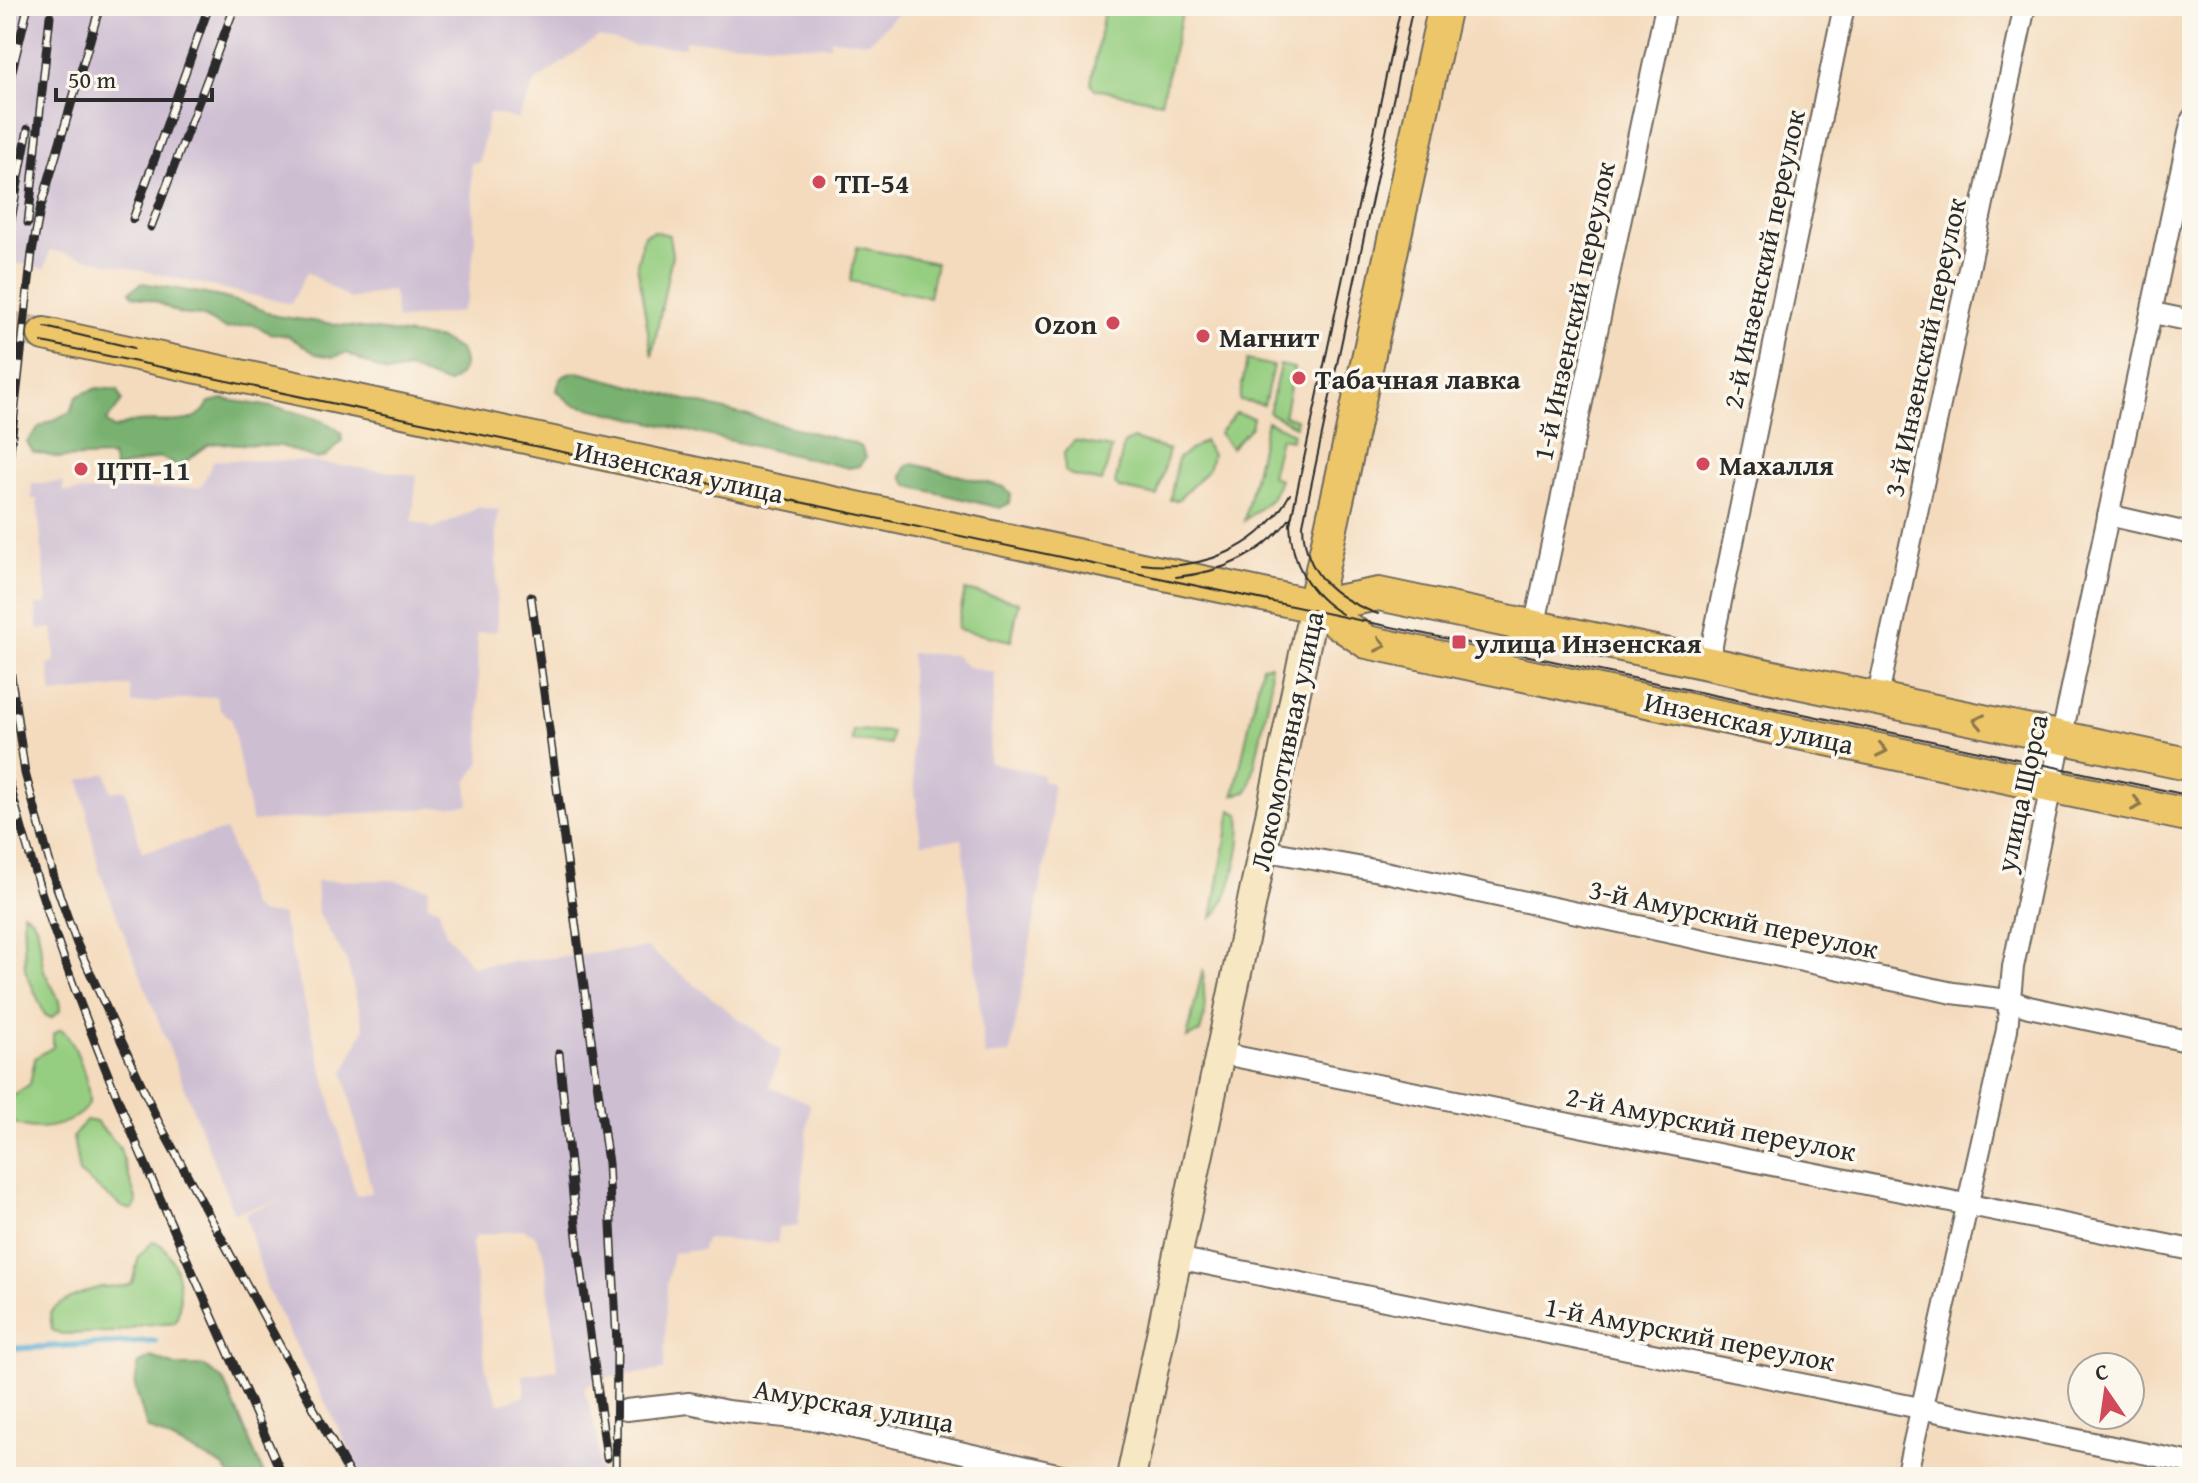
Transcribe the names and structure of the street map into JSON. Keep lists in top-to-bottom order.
{
  "streets": {
    "main road": ["Инзенская улица", "Локомотивная улица"],
    "street": [
      "2-й Инзенский переулок",
      "1-й Инзенский переулок",
      "3-й Инзенский переулок",
      "улица Щорса",
      "3-й Амурский переулок",
      "2-й Амурский переулок",
      "1-й Амурский переулок",
      "Амурская улица"
    ]
  },
  "crossings": [
    ["2-й Инзенский переулок", "Инзенская улица"],
    ["1-й Инзенский переулок", "Инзенская улица"],
    ["3-й Инзенский переулок", "Инзенская улица"],
    ["Инзенская улица", "Локомотивная улица"],
    ["Инзенская улица", "улица Щорса"],
    ["Локомотивная улица", "3-й Амурский переулок"],
    ["Локомотивная улица", "2-й Амурский переулок"],
    ["Локомотивная улица", "1-й Амурский переулок"],
    ["улица Щорса", "3-й Амурский переулок"],
    ["улица Щорса", "2-й Амурский переулок"],
    ["улица Щорса", "1-й Амурский переулок"]
  ],
  "places": {
    "other": [
      "ТП-54",
      "Ozon",
      "Магнит",
      "Табачная лавка",
      "Махалля",
      "ЦТП-11"
    ],
    "transit": ["улица Инзенская"]
  },
  "scale_bar": "50 m",
  "north": "top"
}
